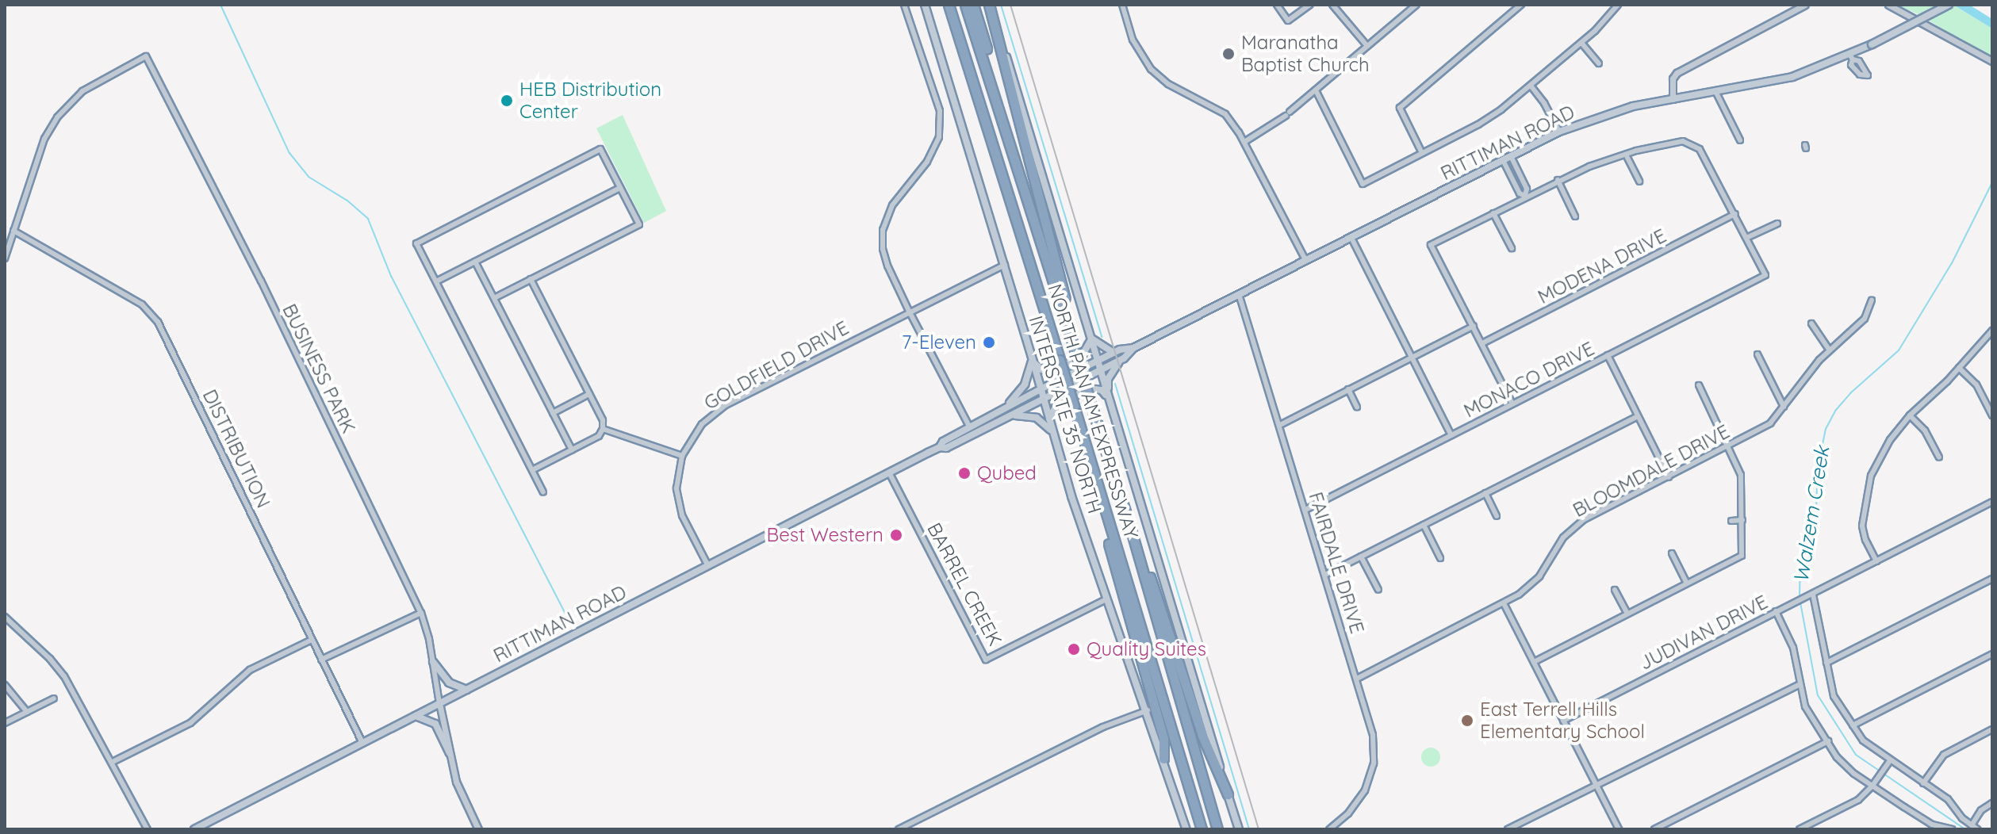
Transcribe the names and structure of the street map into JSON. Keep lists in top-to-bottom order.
{
  "streets": {
    "highway": ["NORTH PAN AM EXPRESSWAY"],
    "main road": ["RITTIMAN ROAD", "INTERSTATE 35 NORTH"],
    "street": [
      "MODENA DRIVE",
      "GOLDFIELD DRIVE",
      "BUSINESS PARK",
      "MONACO DRIVE",
      "DISTRIBUTION",
      "BLOOMDALE DRIVE",
      "FAIRDALE DRIVE",
      "BARREL CREEK",
      "JUDIVAN DRIVE"
    ]
  },
  "crossings": [
    ["RITTIMAN ROAD", "GOLDFIELD DRIVE"],
    ["RITTIMAN ROAD", "BUSINESS PARK"],
    ["RITTIMAN ROAD", "INTERSTATE 35 NORTH"],
    ["RITTIMAN ROAD", "DISTRIBUTION"],
    ["RITTIMAN ROAD", "FAIRDALE DRIVE"],
    ["RITTIMAN ROAD", "BARREL CREEK"],
    ["GOLDFIELD DRIVE", "INTERSTATE 35 NORTH"],
    ["BUSINESS PARK", "DISTRIBUTION"],
    ["MONACO DRIVE", "FAIRDALE DRIVE"],
    ["INTERSTATE 35 NORTH", "BARREL CREEK"],
    ["BLOOMDALE DRIVE", "FAIRDALE DRIVE"]
  ],
  "water": ["Walzem Creek"],
  "places": [
    "Maranatha Baptist Church",
    "HEB Distribution Center",
    "7-Eleven",
    "Qubed",
    "Best Western",
    "Quality Suites",
    "East Terrell Hills Elementary School"
  ]
}
